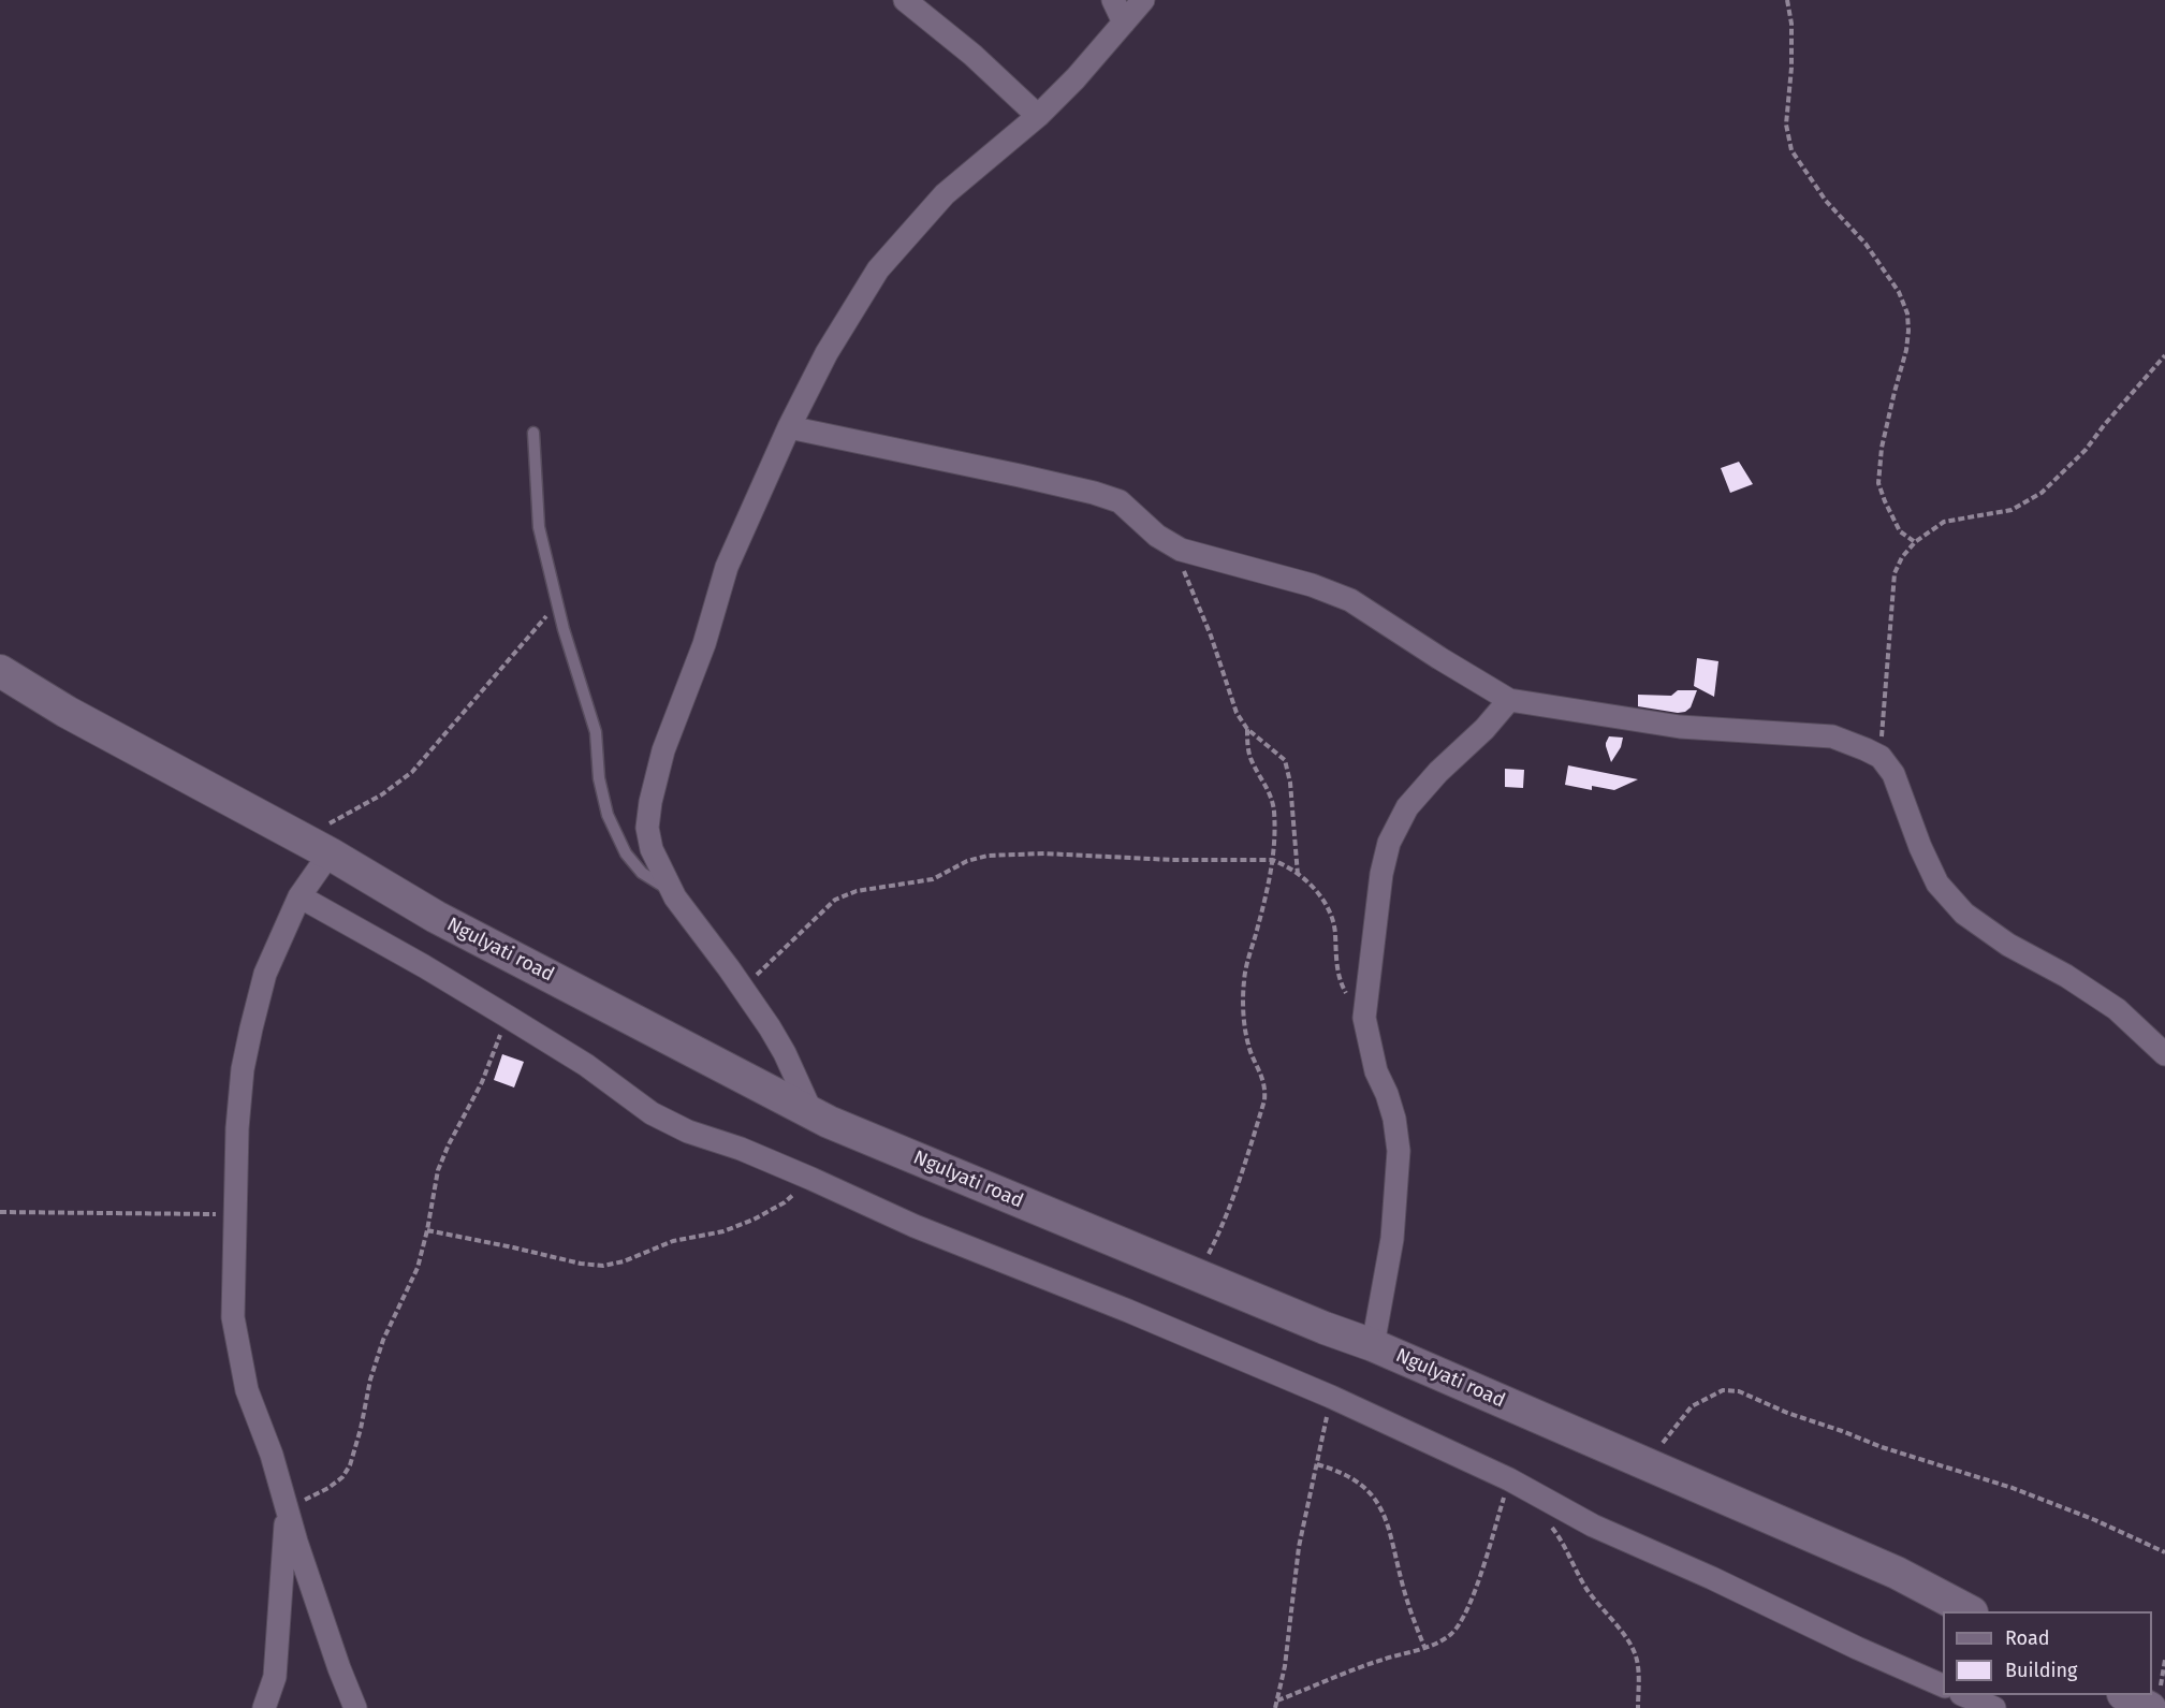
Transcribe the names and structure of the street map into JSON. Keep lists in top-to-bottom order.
{
  "streets": {
    "main road": ["Ngulyati road"]
  },
  "legend": ["Road", "Building"]
}
